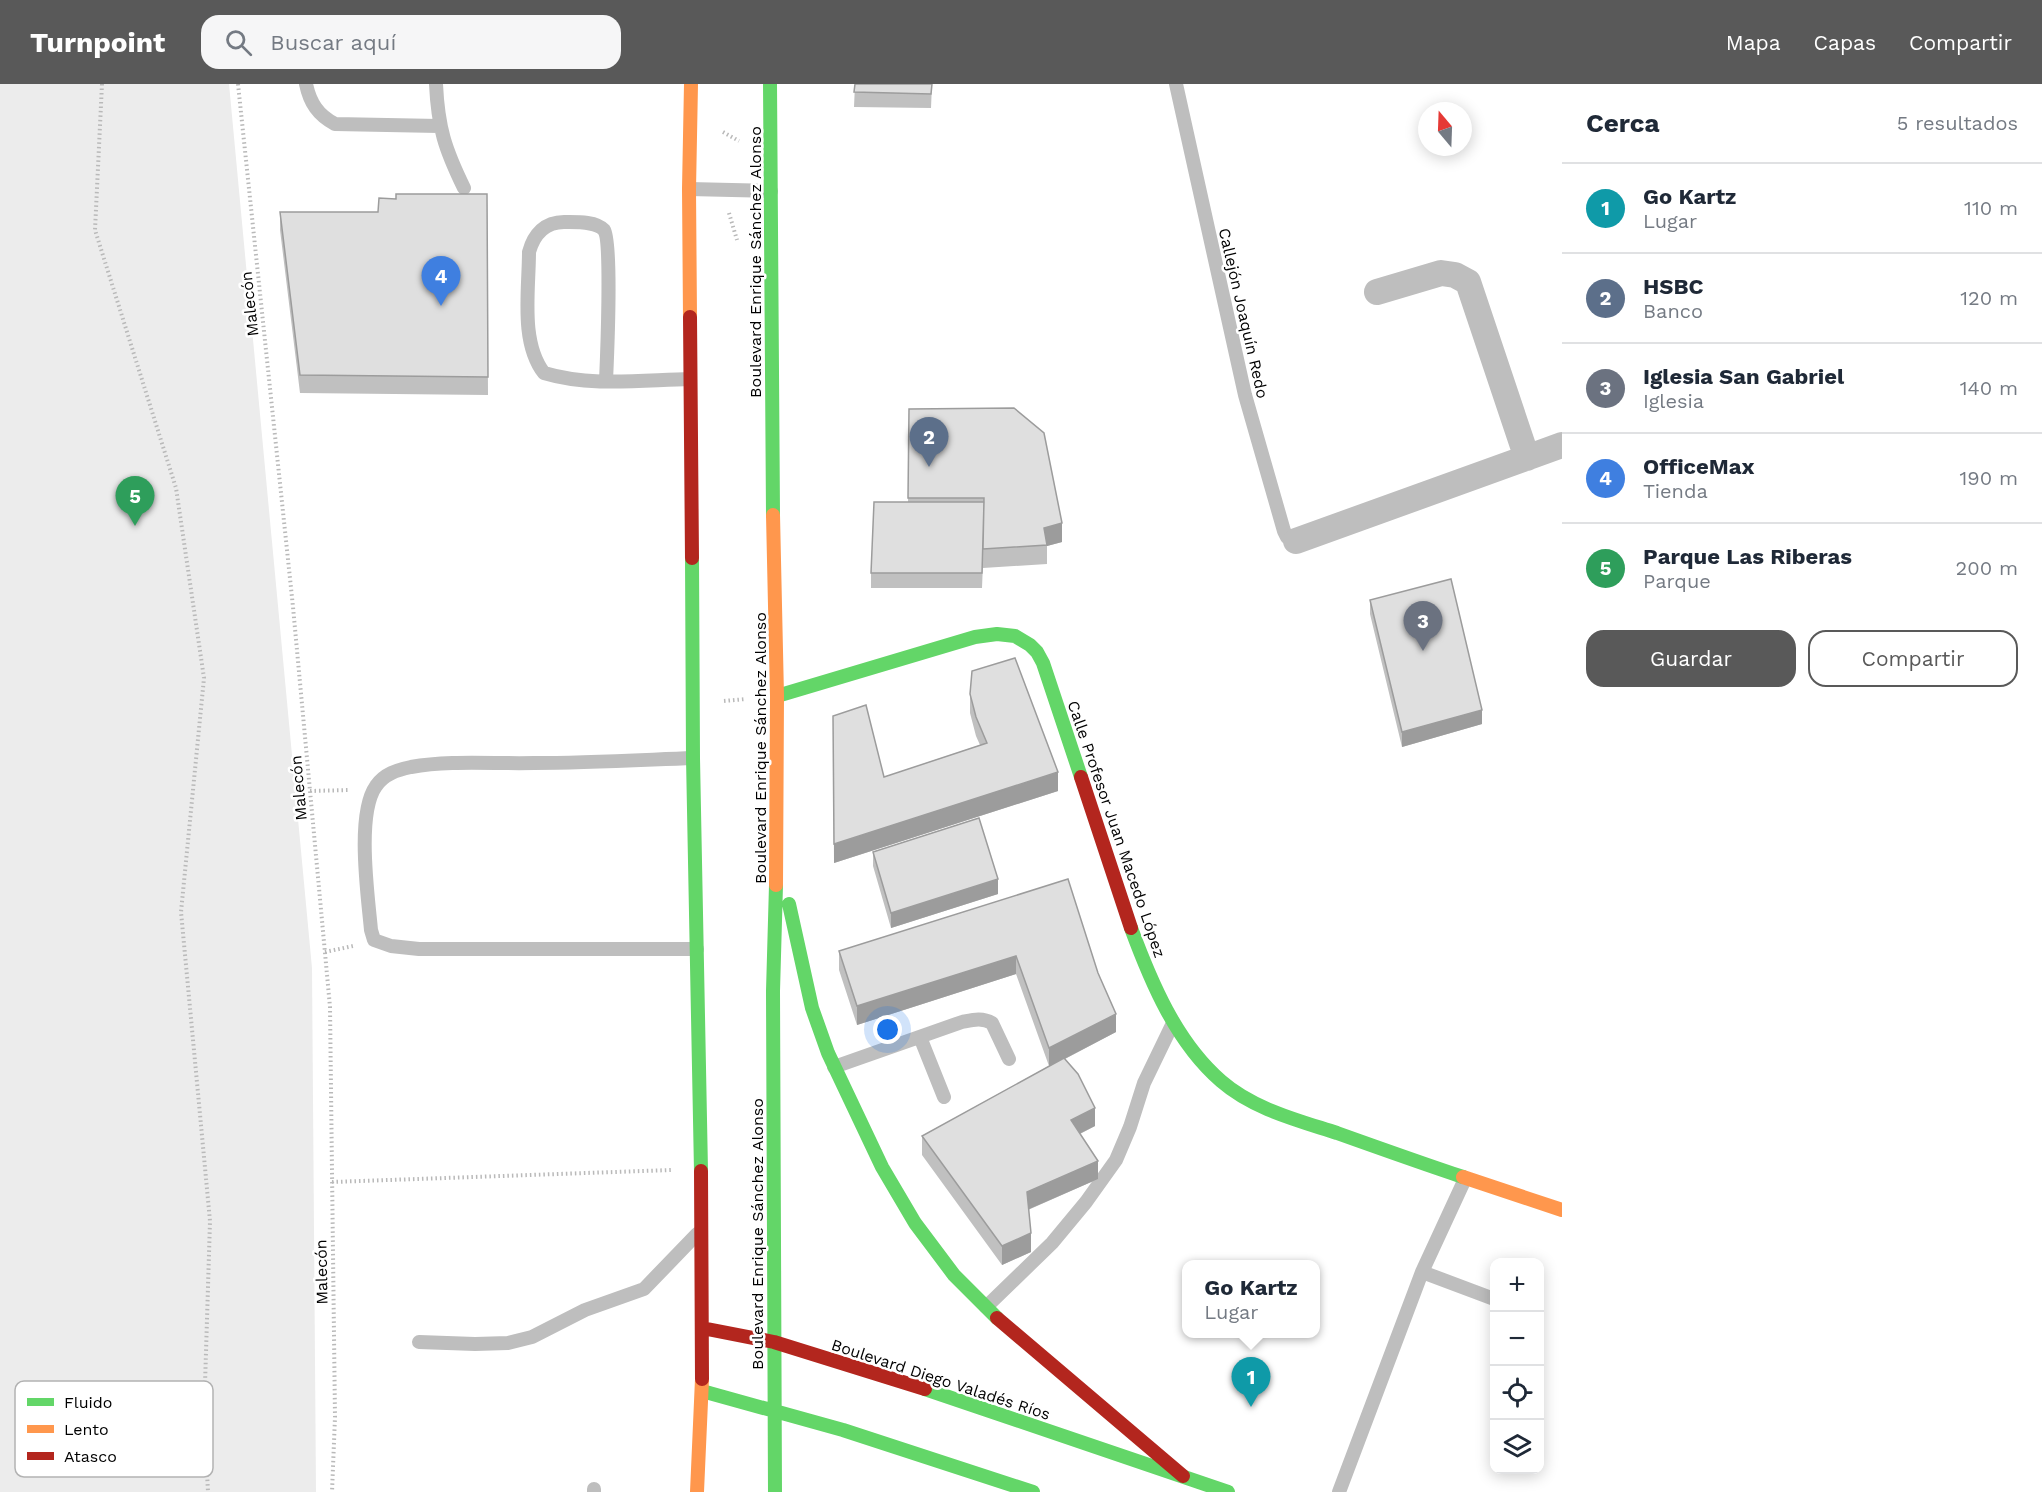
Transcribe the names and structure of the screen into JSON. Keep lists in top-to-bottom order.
{
  "streets": {
    "main road": ["Boulevard Enrique Sánchez Alonso", "Calle Profesor Juan Macedo López", "Boulevard Diego Valadés Ríos"],
    "lane": ["Callejón Joaquín Redo"],
    "path": ["Malecón"]
  },
  "crossings": [
    ["Boulevard Enrique Sánchez Alonso", "Calle Profesor Juan Macedo López"],
    ["Boulevard Enrique Sánchez Alonso", "Boulevard Diego Valadés Ríos"]
  ],
  "legend": ["Fluido", "Lento", "Atasco"],
  "north": "top",
  "page": {
    "header": "Turnpoint",
    "search": "Buscar aquí",
    "nav": ["Mapa", "Capas", "Compartir"],
    "heading": ["Cerca", "5 resultados"],
    "list": [
      {
        "mark": "1",
        "name": "Go Kartz",
        "note": "Lugar",
        "value": "110 m"
      },
      {
        "mark": "2",
        "name": "HSBC",
        "note": "Banco",
        "value": "120 m"
      },
      {
        "mark": "3",
        "name": "Iglesia San Gabriel",
        "note": "Iglesia",
        "value": "140 m"
      },
      {
        "mark": "4",
        "name": "OfficeMax",
        "note": "Tienda",
        "value": "190 m"
      },
      {
        "mark": "5",
        "name": "Parque Las Riberas",
        "note": "Parque",
        "value": "200 m"
      }
    ],
    "pins": [
      "4",
      "2",
      "5",
      "3",
      "1"
    ],
    "buttons": ["Guardar", "Compartir"],
    "map_buttons": ["+", "−"],
    "popup": ["Go Kartz", "Lugar"]
  }
}
